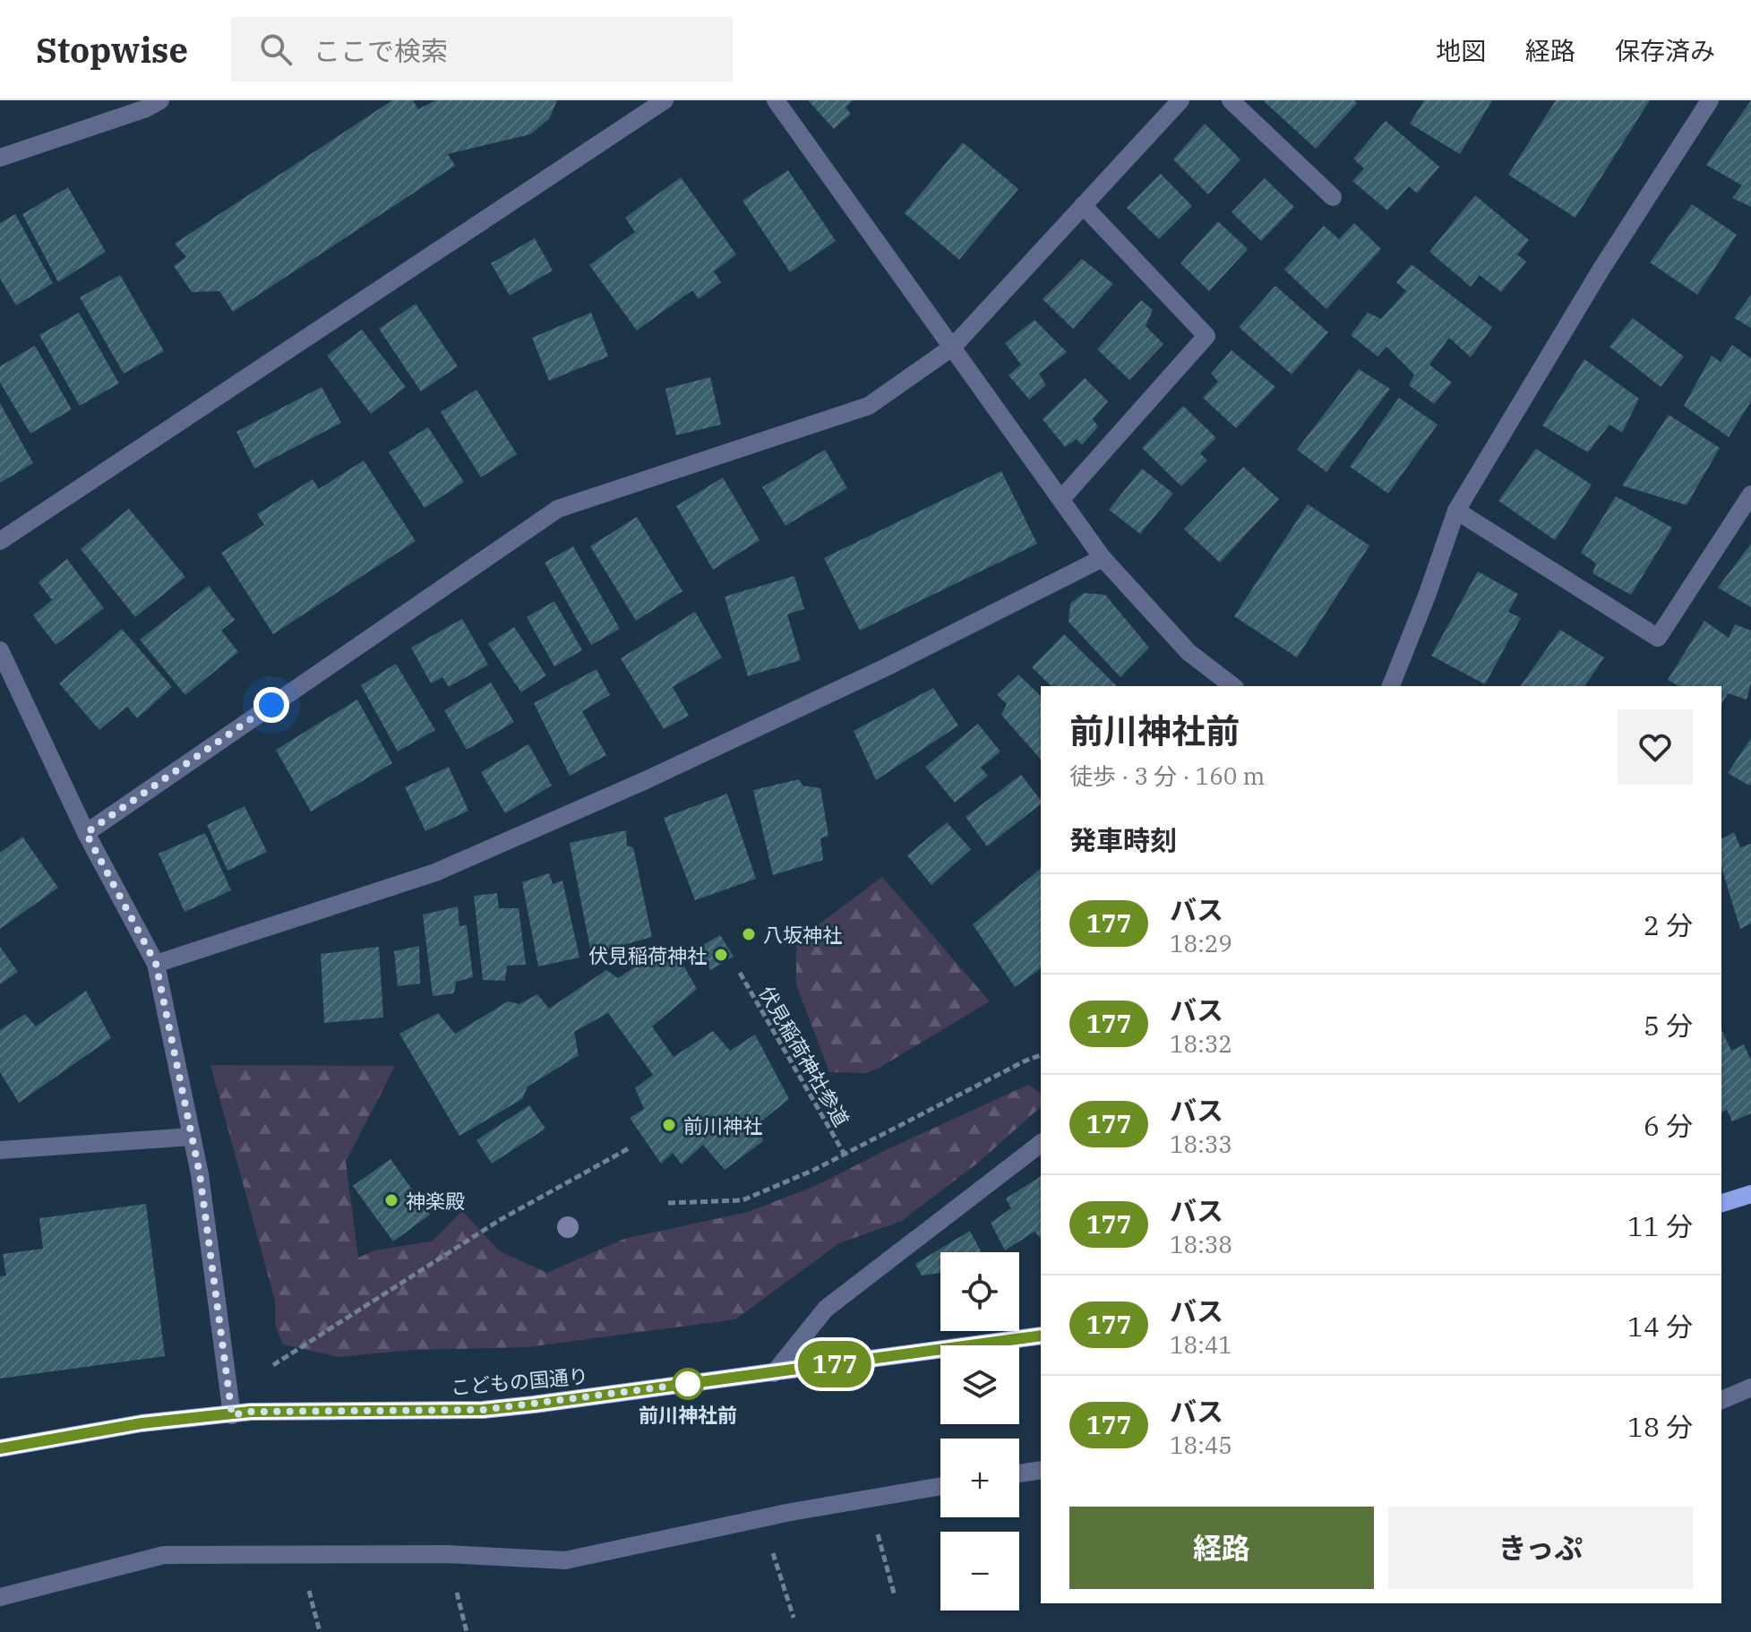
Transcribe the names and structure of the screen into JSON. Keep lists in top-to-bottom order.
{
  "streets": {
    "main road": ["こどもの国通り"],
    "path": ["伏見稲荷神社参道"]
  },
  "places": [
    "八坂神社",
    "伏見稲荷神社",
    "前川神社",
    "神楽殿",
    "前川神社前"
  ],
  "lines": ["bus line 177"],
  "page": {
    "header": "Stopwise",
    "search": "ここで検索",
    "nav": ["地図", "経路", "保存済み"],
    "on_map": "177",
    "heading": [
      ["前川神社前", "徒歩 · 3 分 · 160 m"],
      "発車時刻"
    ],
    "list": [
      {
        "mark": "177",
        "name": "バス",
        "note": "18:29",
        "value": "2 分"
      },
      {
        "mark": "177",
        "name": "バス",
        "note": "18:32",
        "value": "5 分"
      },
      {
        "mark": "177",
        "name": "バス",
        "note": "18:33",
        "value": "6 分"
      },
      {
        "mark": "177",
        "name": "バス",
        "note": "18:38",
        "value": "11 分"
      },
      {
        "mark": "177",
        "name": "バス",
        "note": "18:41",
        "value": "14 分"
      },
      {
        "mark": "177",
        "name": "バス",
        "note": "18:45",
        "value": "18 分"
      }
    ],
    "map_buttons": ["+", "−"],
    "buttons": ["経路", "きっぷ"]
  }
}
